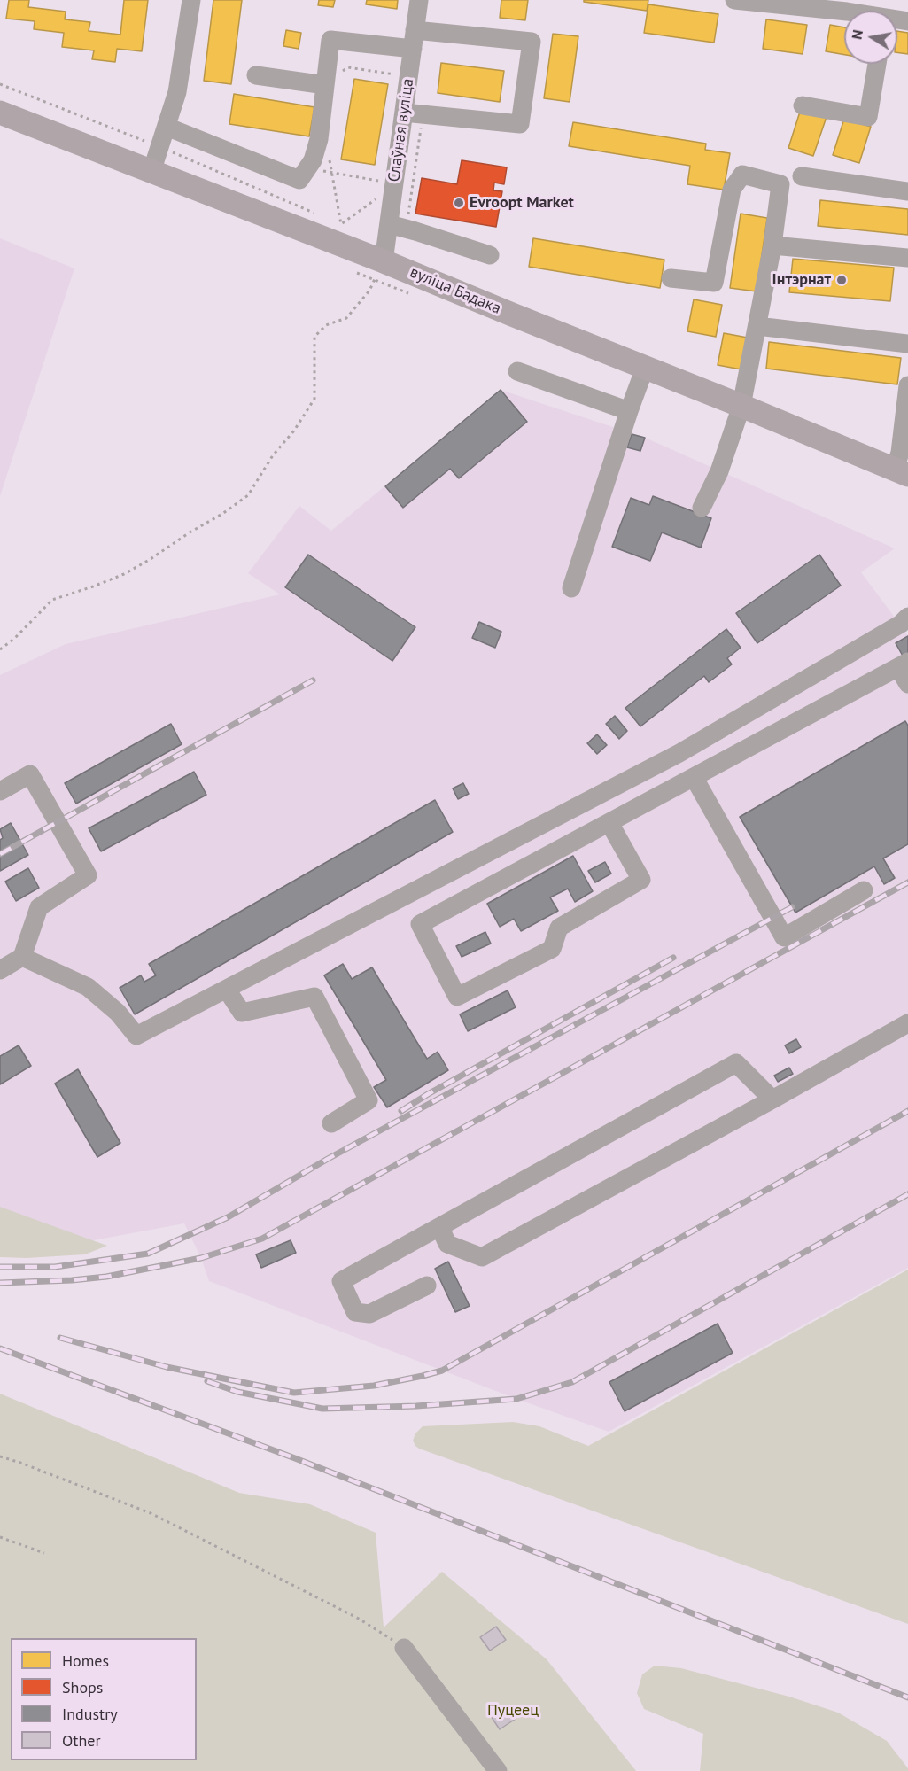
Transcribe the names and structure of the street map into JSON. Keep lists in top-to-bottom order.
{
  "streets": {
    "main road": ["вуліца Бадака"],
    "street": ["Слаўная вуліца"]
  },
  "crossings": [
    ["Слаўная вуліца", "вуліца Бадака"]
  ],
  "parks": ["Пуцеец"],
  "places": ["Evroopt Market", "Інтэрнат"],
  "legend": [
    "Homes",
    "Shops",
    "Industry",
    "Other"
  ],
  "north": "left"
}
